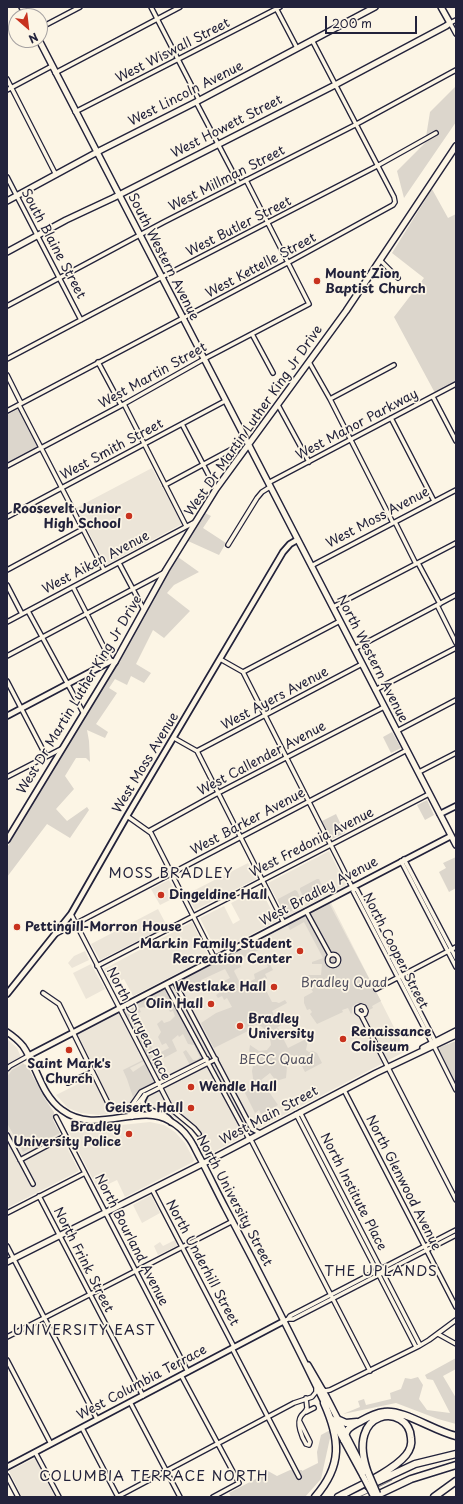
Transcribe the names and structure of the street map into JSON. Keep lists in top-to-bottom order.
{
  "streets": {
    "main road": [
      "West Lincoln Avenue",
      "West Howett Street",
      "South Western Avenue",
      "West Dr Martin Luther King Jr Drive",
      "North Western Avenue",
      "West Main Street",
      "North University Street"
    ],
    "street": [
      "West Wiswall Street",
      "West Millman Street",
      "West Butler Street",
      "South Blaine Street",
      "West Kettelle Street",
      "West Martin Street",
      "West Manor Parkway",
      "West Smith Street",
      "West Moss Avenue",
      "West Aiken Avenue",
      "West Ayers Avenue",
      "West Callender Avenue",
      "West Barker Avenue",
      "West Fredonia Avenue",
      "West Bradley Avenue",
      "North Cooper Street",
      "North Duryea Place",
      "North Glenwood Avenue",
      "North Institute Place",
      "North Bourland Avenue",
      "North Frink Street",
      "North Underhill Street",
      "West Columbia Terrace"
    ]
  },
  "crossings": [
    ["West Wiswall Street", "South Western Avenue"],
    ["West Lincoln Avenue", "South Blaine Street"],
    ["West Lincoln Avenue", "South Western Avenue"],
    ["West Howett Street", "South Blaine Street"],
    ["West Howett Street", "South Western Avenue"],
    ["West Millman Street", "South Blaine Street"],
    ["West Millman Street", "South Western Avenue"],
    ["West Butler Street", "South Blaine Street"],
    ["West Butler Street", "South Western Avenue"],
    ["West Butler Street", "West Kettelle Street"],
    ["South Western Avenue", "West Kettelle Street"],
    ["South Western Avenue", "West Martin Street"],
    ["South Western Avenue", "West Dr Martin Luther King Jr Drive"],
    ["South Western Avenue", "West Manor Parkway"],
    ["South Western Avenue", "West Smith Street"],
    ["South Western Avenue", "North Western Avenue"],
    ["West Kettelle Street", "West Martin Street"],
    ["West Dr Martin Luther King Jr Drive", "West Aiken Avenue"],
    ["West Manor Parkway", "North Western Avenue"],
    ["West Moss Avenue", "North Western Avenue"],
    ["West Moss Avenue", "West Barker Avenue"],
    ["West Moss Avenue", "North Duryea Place"],
    ["North Western Avenue", "West Ayers Avenue"],
    ["North Western Avenue", "West Callender Avenue"],
    ["North Western Avenue", "West Barker Avenue"],
    ["North Western Avenue", "West Fredonia Avenue"],
    ["North Western Avenue", "West Bradley Avenue"],
    ["West Ayers Avenue", "North Cooper Street"],
    ["West Callender Avenue", "North Cooper Street"],
    ["West Barker Avenue", "North Cooper Street"],
    ["West Barker Avenue", "North Duryea Place"],
    ["West Fredonia Avenue", "North Cooper Street"],
    ["West Fredonia Avenue", "North Duryea Place"],
    ["West Bradley Avenue", "North Cooper Street"],
    ["West Bradley Avenue", "North Duryea Place"],
    ["West Bradley Avenue", "North University Street"],
    ["North Cooper Street", "West Main Street"],
    ["West Main Street", "North Glenwood Avenue"],
    ["West Main Street", "North Institute Place"],
    ["West Main Street", "North University Street"],
    ["West Main Street", "North Bourland Avenue"],
    ["West Main Street", "North Frink Street"],
    ["West Main Street", "North Underhill Street"],
    ["North Glenwood Avenue", "West Columbia Terrace"],
    ["North Institute Place", "West Columbia Terrace"],
    ["North University Street", "West Columbia Terrace"],
    ["North Bourland Avenue", "West Columbia Terrace"],
    ["North Frink Street", "West Columbia Terrace"],
    ["North Underhill Street", "West Columbia Terrace"]
  ],
  "districts": [
    "MOSS BRADLEY",
    "THE UPLANDS",
    "UNIVERSITY EAST",
    "COLUMBIA TERRACE NORTH"
  ],
  "parks": ["Bradley Quad", "BECC Quad"],
  "places": [
    "Mount Zion Baptist Church",
    "Roosevelt Junior High School",
    "Dingeldine Hall",
    "Pettingill-Morron House",
    "Markin Family Student Recreation Center",
    "Westlake Hall",
    "Olin Hall",
    "Bradley University",
    "Renaissance Coliseum",
    "Saint Mark's Church",
    "Wendle Hall",
    "Geisert Hall",
    "Bradley University Police"
  ],
  "scale_bar": "200 m",
  "north": "bottom right"
}
